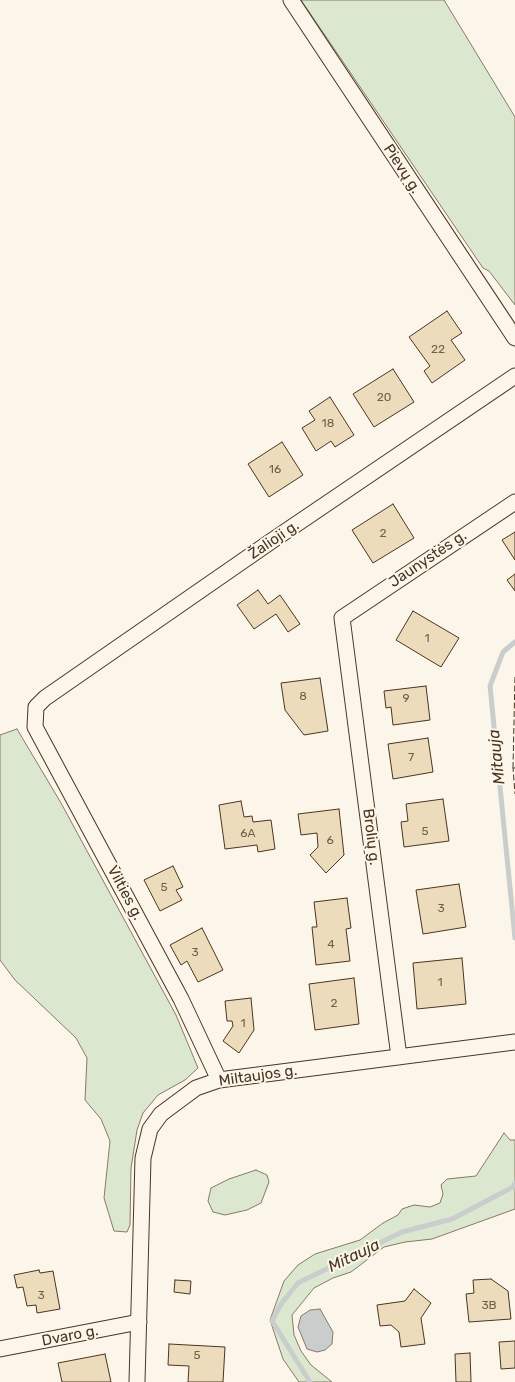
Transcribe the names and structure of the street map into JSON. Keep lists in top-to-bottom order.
{
  "streets": {
    "street": [
      "Pievų g.",
      "Žalioji g.",
      "Jaunystės g.",
      "Brolių g.",
      "Vilties g.",
      "Miltaujos g.",
      "Dvaro g."
    ]
  },
  "crossings": [
    ["Žalioji g.", "Vilties g."],
    ["Jaunystės g.", "Brolių g."],
    ["Brolių g.", "Miltaujos g."],
    ["Vilties g.", "Miltaujos g."],
    ["Miltaujos g.", "Dvaro g."]
  ],
  "water": ["Mitauja"],
  "house_numbers": [
    "22",
    "20",
    "18",
    "16",
    "2",
    "1",
    "8",
    "9",
    "7",
    "5",
    "6A",
    "6",
    "5",
    "3",
    "4",
    "3",
    "1",
    "2",
    "1",
    "3",
    "3B",
    "5"
  ]
}
